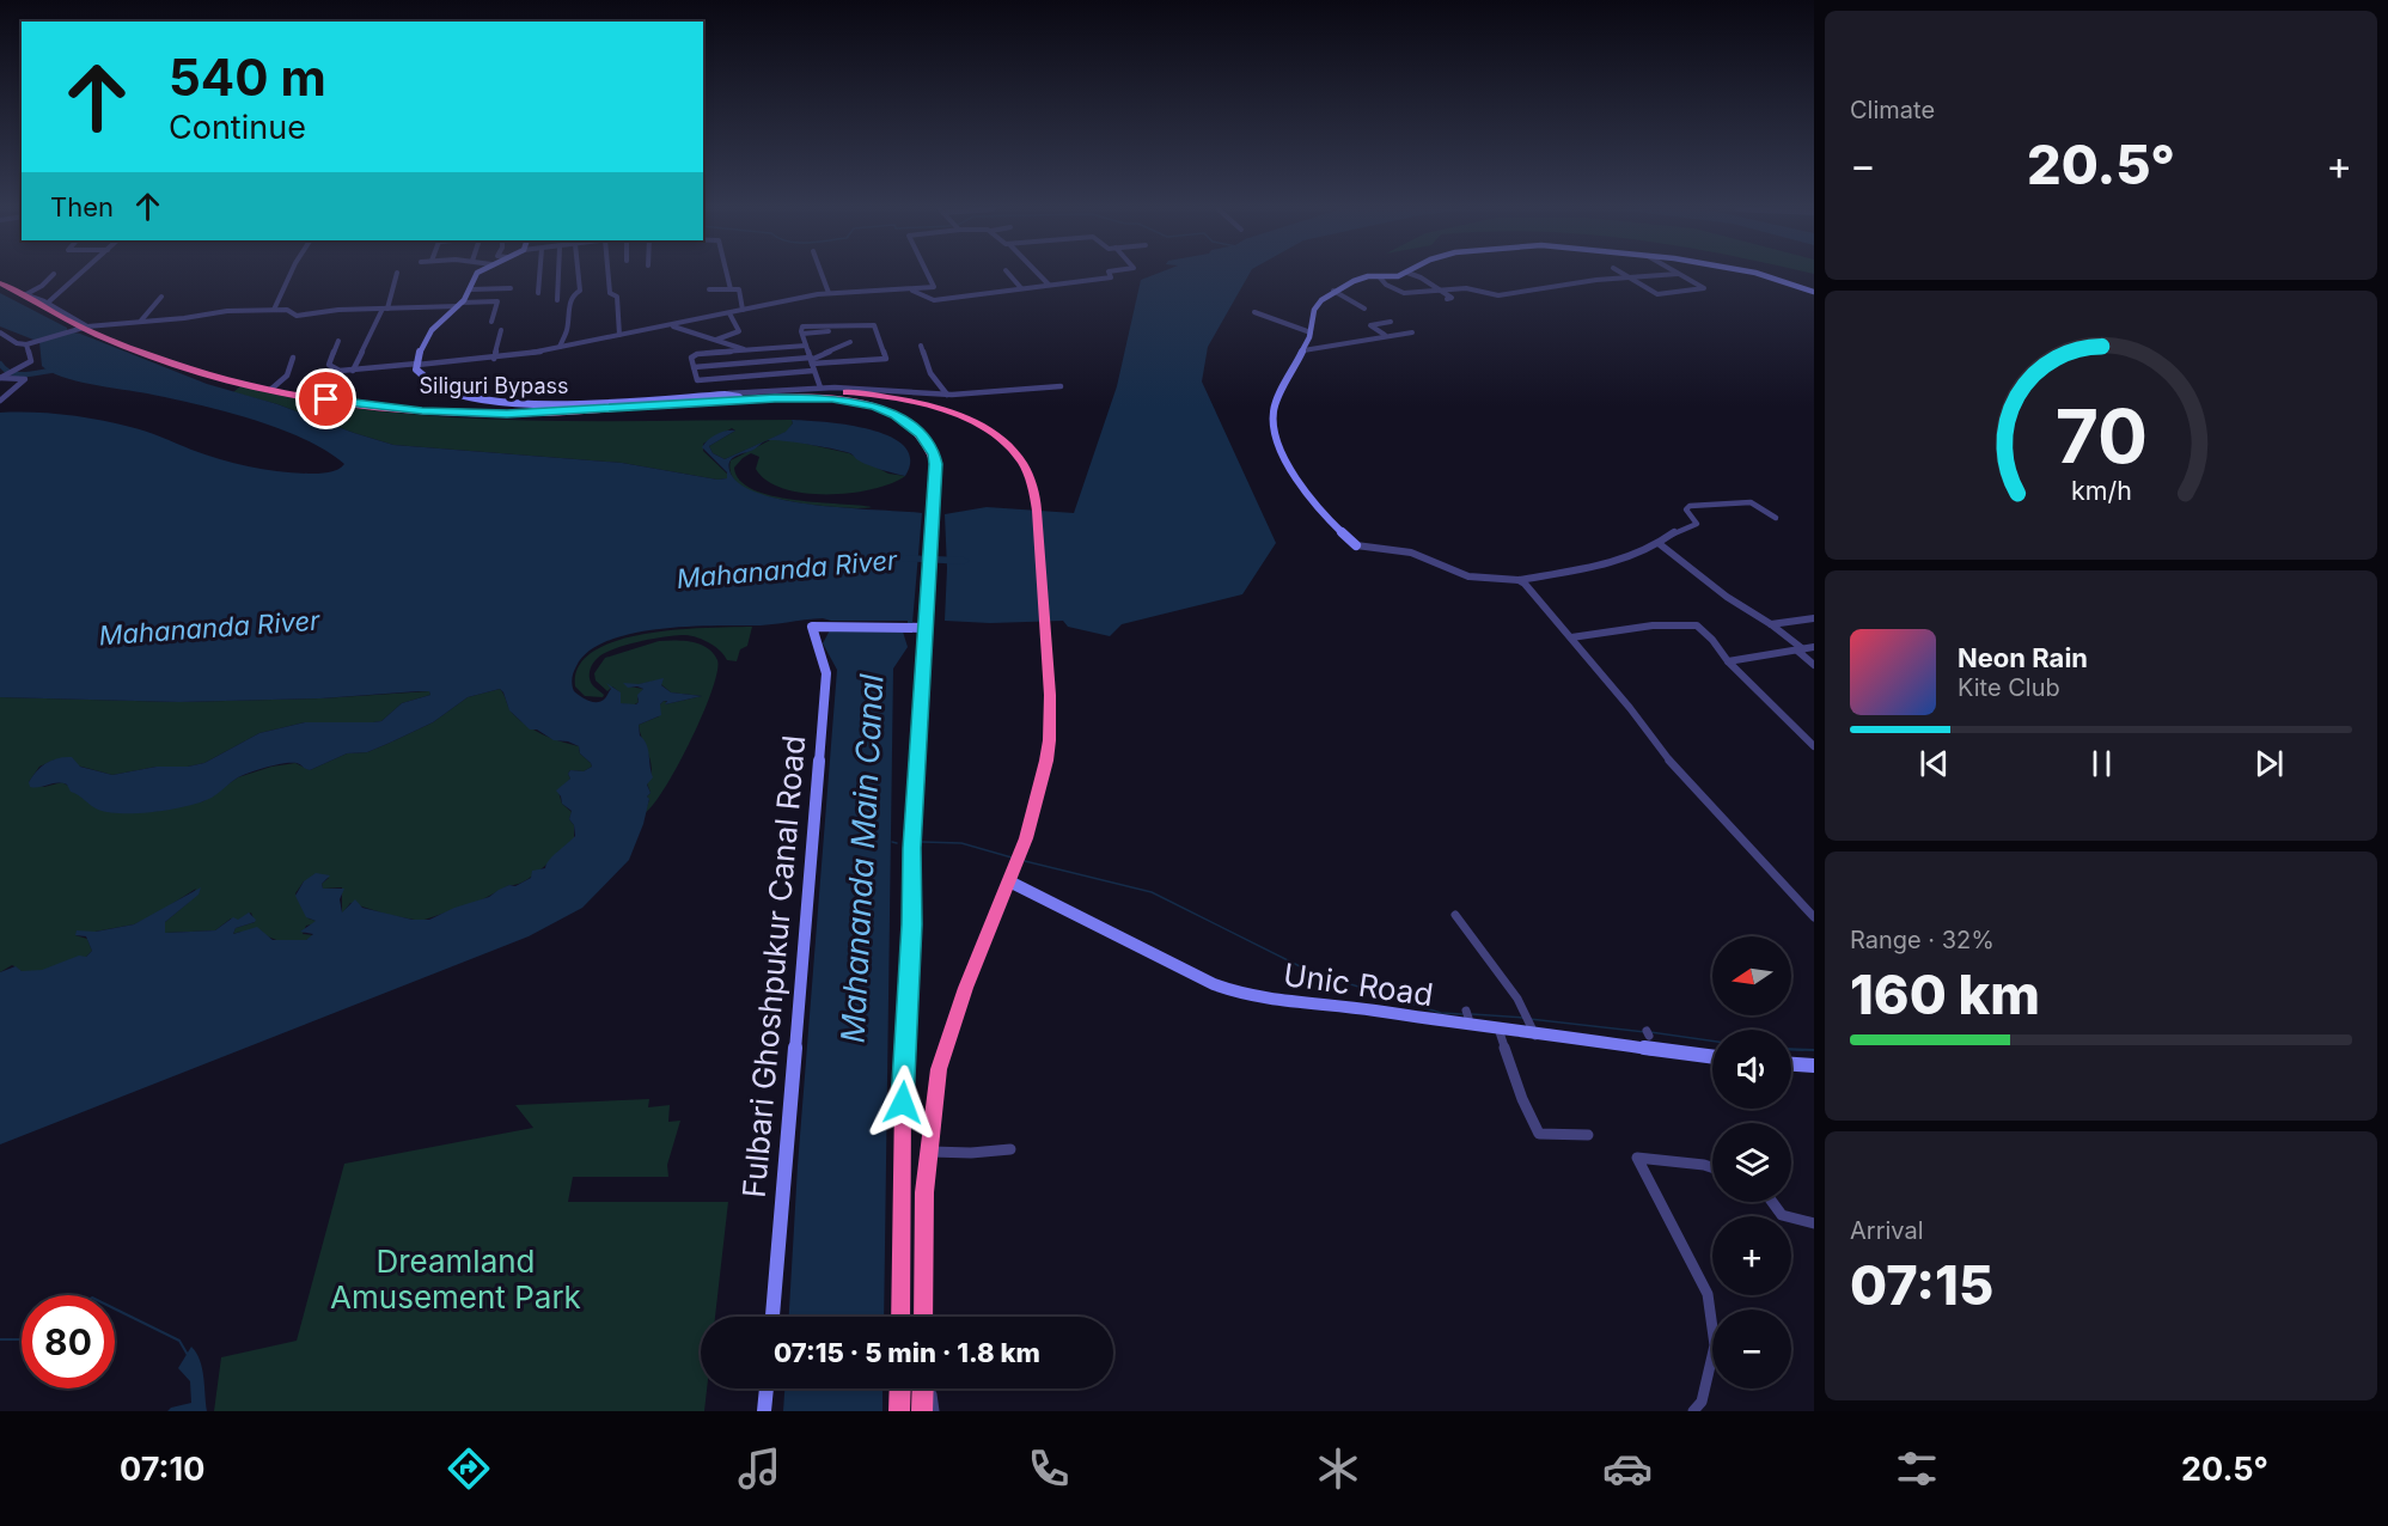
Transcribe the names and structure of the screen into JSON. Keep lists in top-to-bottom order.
{
  "streets": {
    "highway": ["Siliguri Bypass"],
    "main road": ["Fulbari Ghoshpukur Canal Road", "Unic Road"]
  },
  "crossings": [
    ["Siliguri Bypass", "Fulbari Ghoshpukur Canal Road"]
  ],
  "water": ["Mahananda River", "Mahananda Main Canal"],
  "parks": ["Dreamland Amusement Park"],
  "north": "left",
  "page": {
    "tile": [
      "Climate",
      ["Range · 32%", "160 km"],
      ["Arrival", "07:15"]
    ],
    "turn": ["540 m", "Continue"],
    "heat": ["−", "20.5°", "+"],
    "then": "Then",
    "song": ["Neon Rain", "Kite Club"],
    "map_buttons": ["+", "−"],
    "limit": "80",
    "trip": "07:15 · 5 min · 1.8 km",
    "tabs": ["07:10", "20.5°"],
    "gauge": ["70", "km/h"]
  }
}
